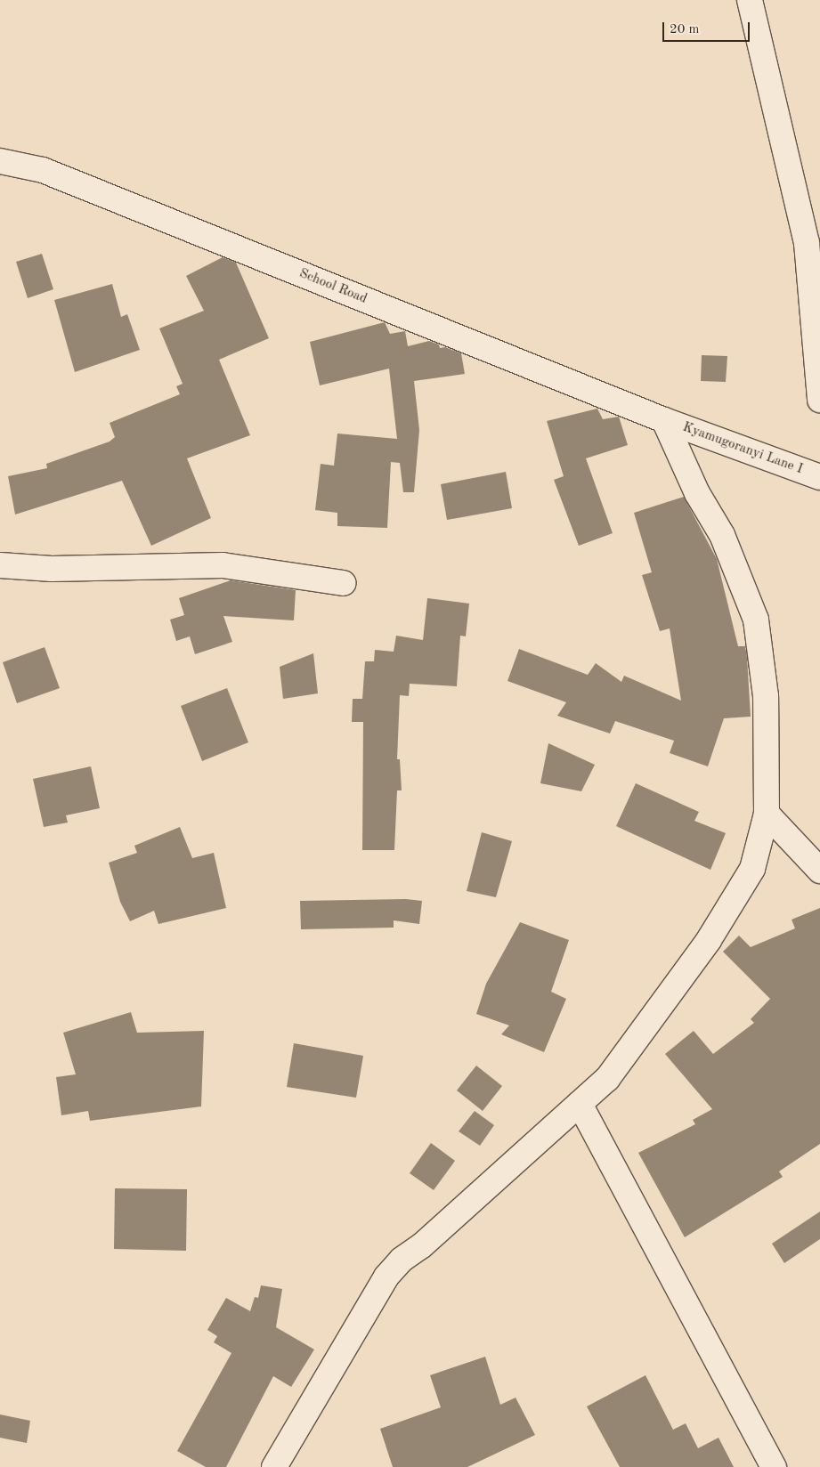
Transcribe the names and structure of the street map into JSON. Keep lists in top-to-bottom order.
{
  "streets": {
    "street": ["School Road", "Kyamugoranyi Lane I"]
  },
  "crossings": [
    ["School Road", "Kyamugoranyi Lane I"]
  ],
  "scale_bar": "20 m"
}
